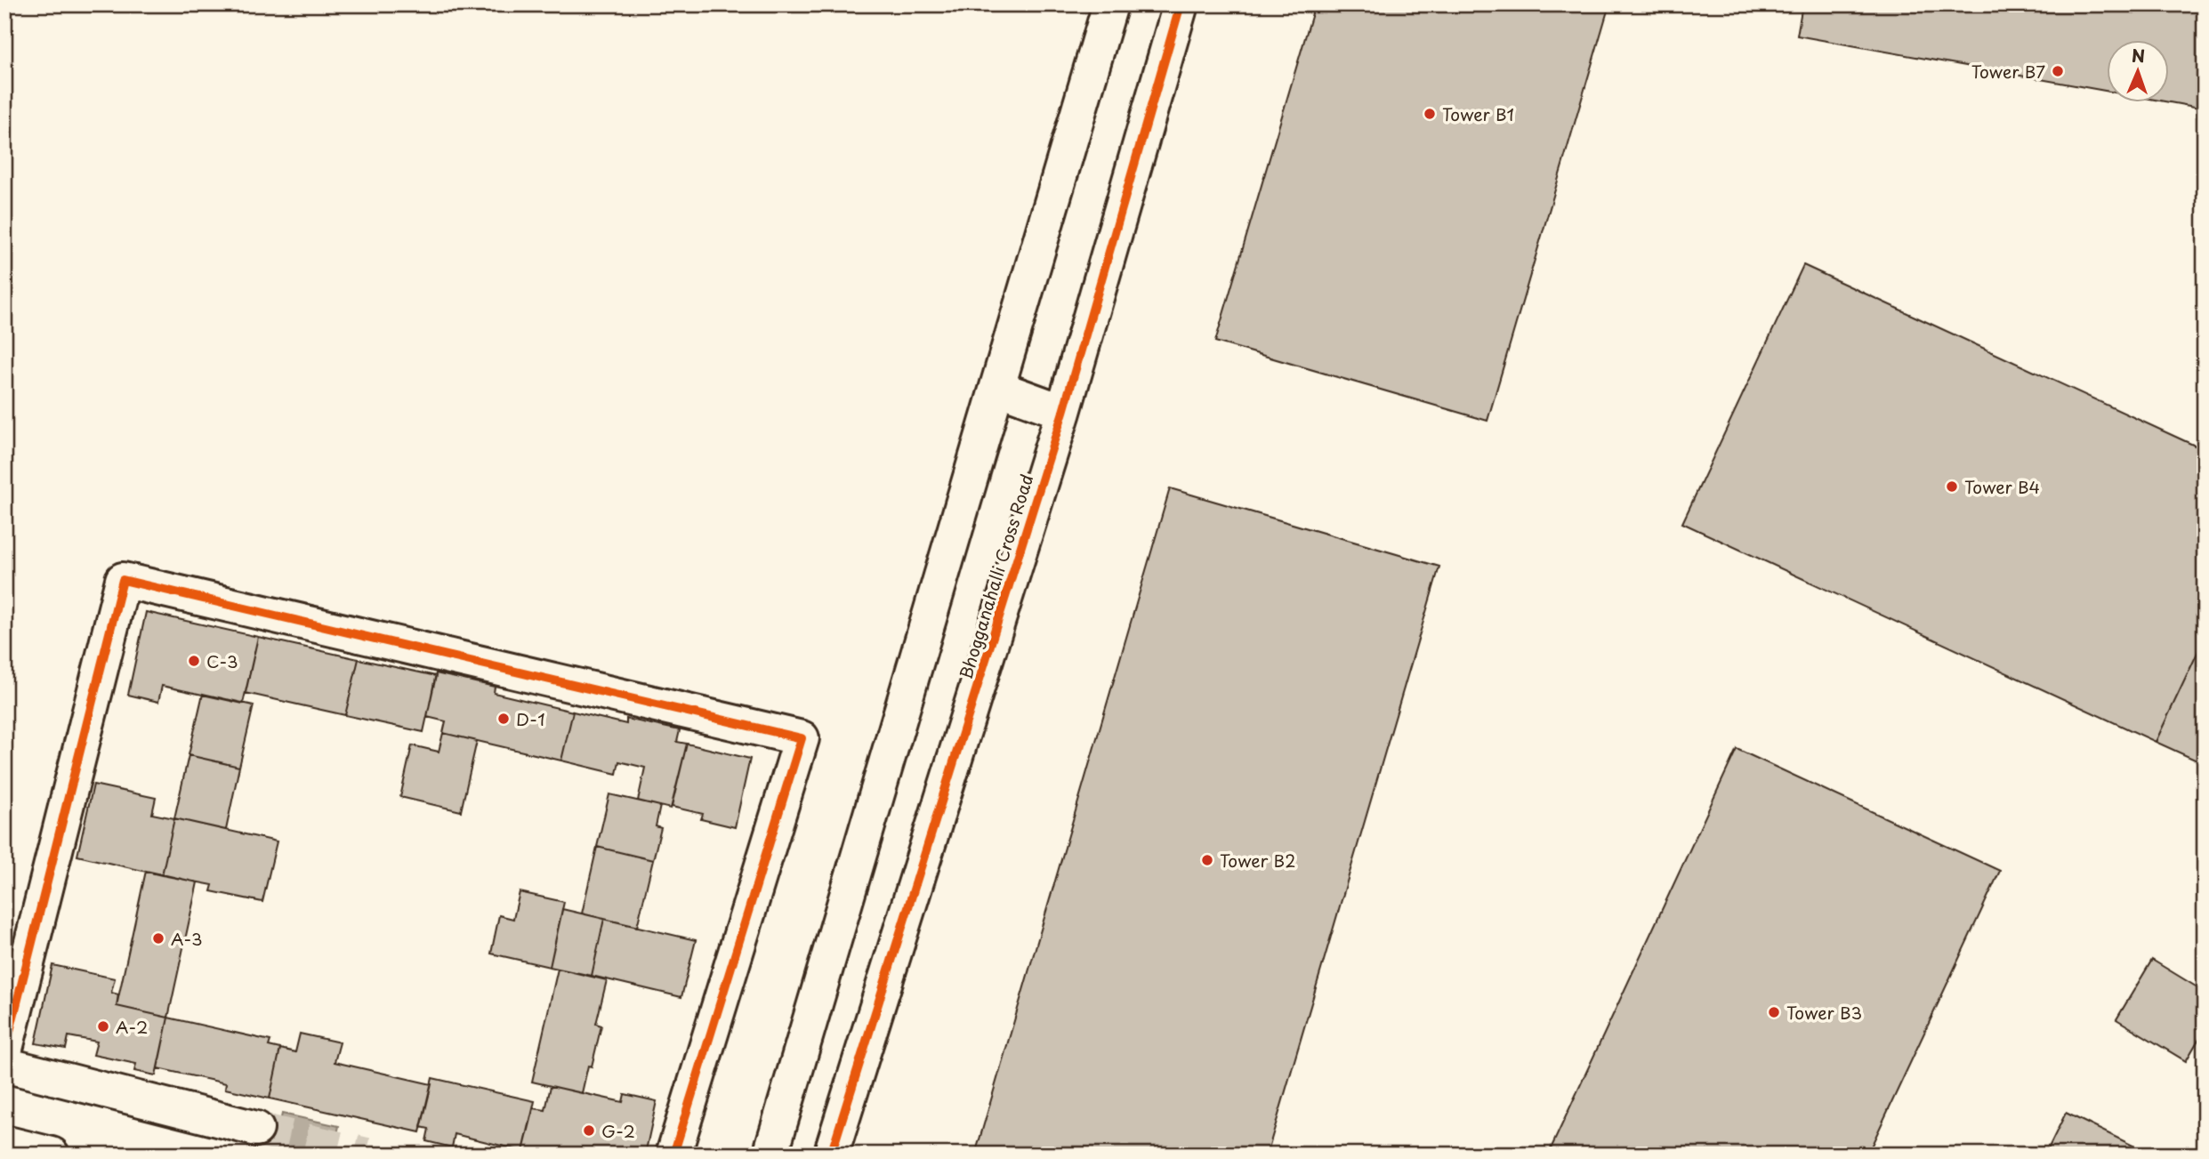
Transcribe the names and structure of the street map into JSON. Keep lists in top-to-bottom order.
{
  "streets": {
    "street": ["Bhogganahalli Cross Road"]
  },
  "places": [
    "Tower B7",
    "Tower B1",
    "Tower B4",
    "C-3",
    "D-1",
    "Tower B2",
    "A-3",
    "Tower B3",
    "A-2",
    "G-2"
  ],
  "north": "top"
}
